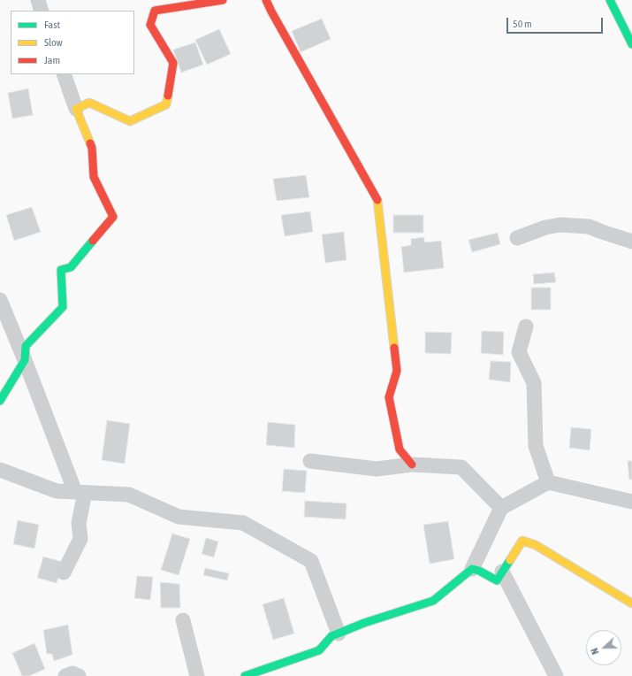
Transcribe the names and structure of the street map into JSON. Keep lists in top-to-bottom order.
{
  "legend": ["Fast", "Slow", "Jam"],
  "scale_bar": "50 m",
  "north": "left"
}
